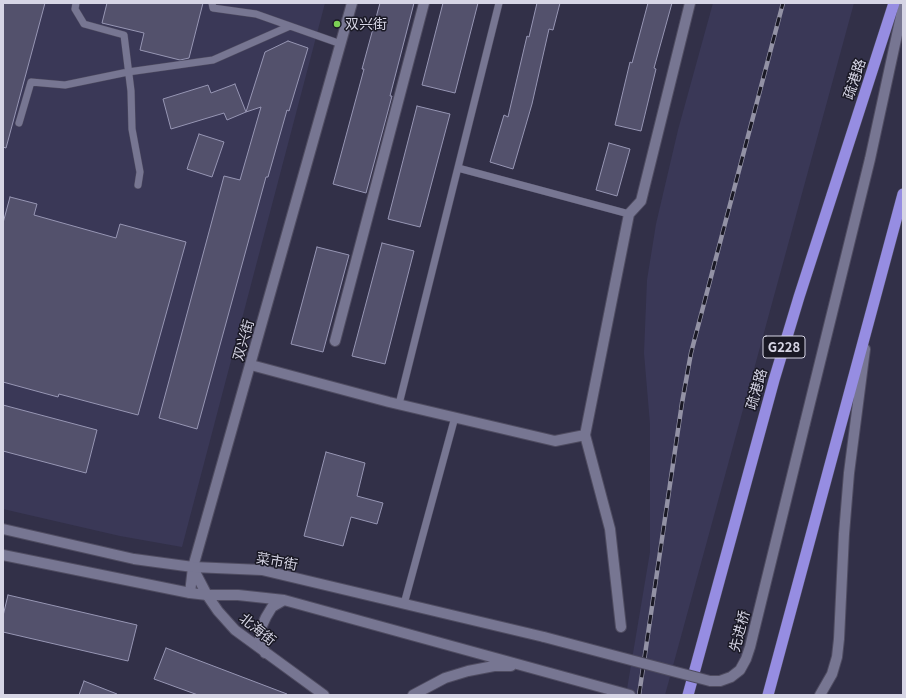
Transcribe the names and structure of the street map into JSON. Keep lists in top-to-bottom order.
{
  "streets": {
    "highway": ["疏港路", "G228"],
    "main road": [
      "双兴街",
      "菜市街",
      "北海街",
      "先进桥"
    ]
  },
  "crossings": [
    ["双兴街", "菜市街"],
    ["双兴街", "北海街"],
    ["菜市街", "北海街"],
    ["菜市街", "先进桥"]
  ],
  "places": ["双兴街"]
}
